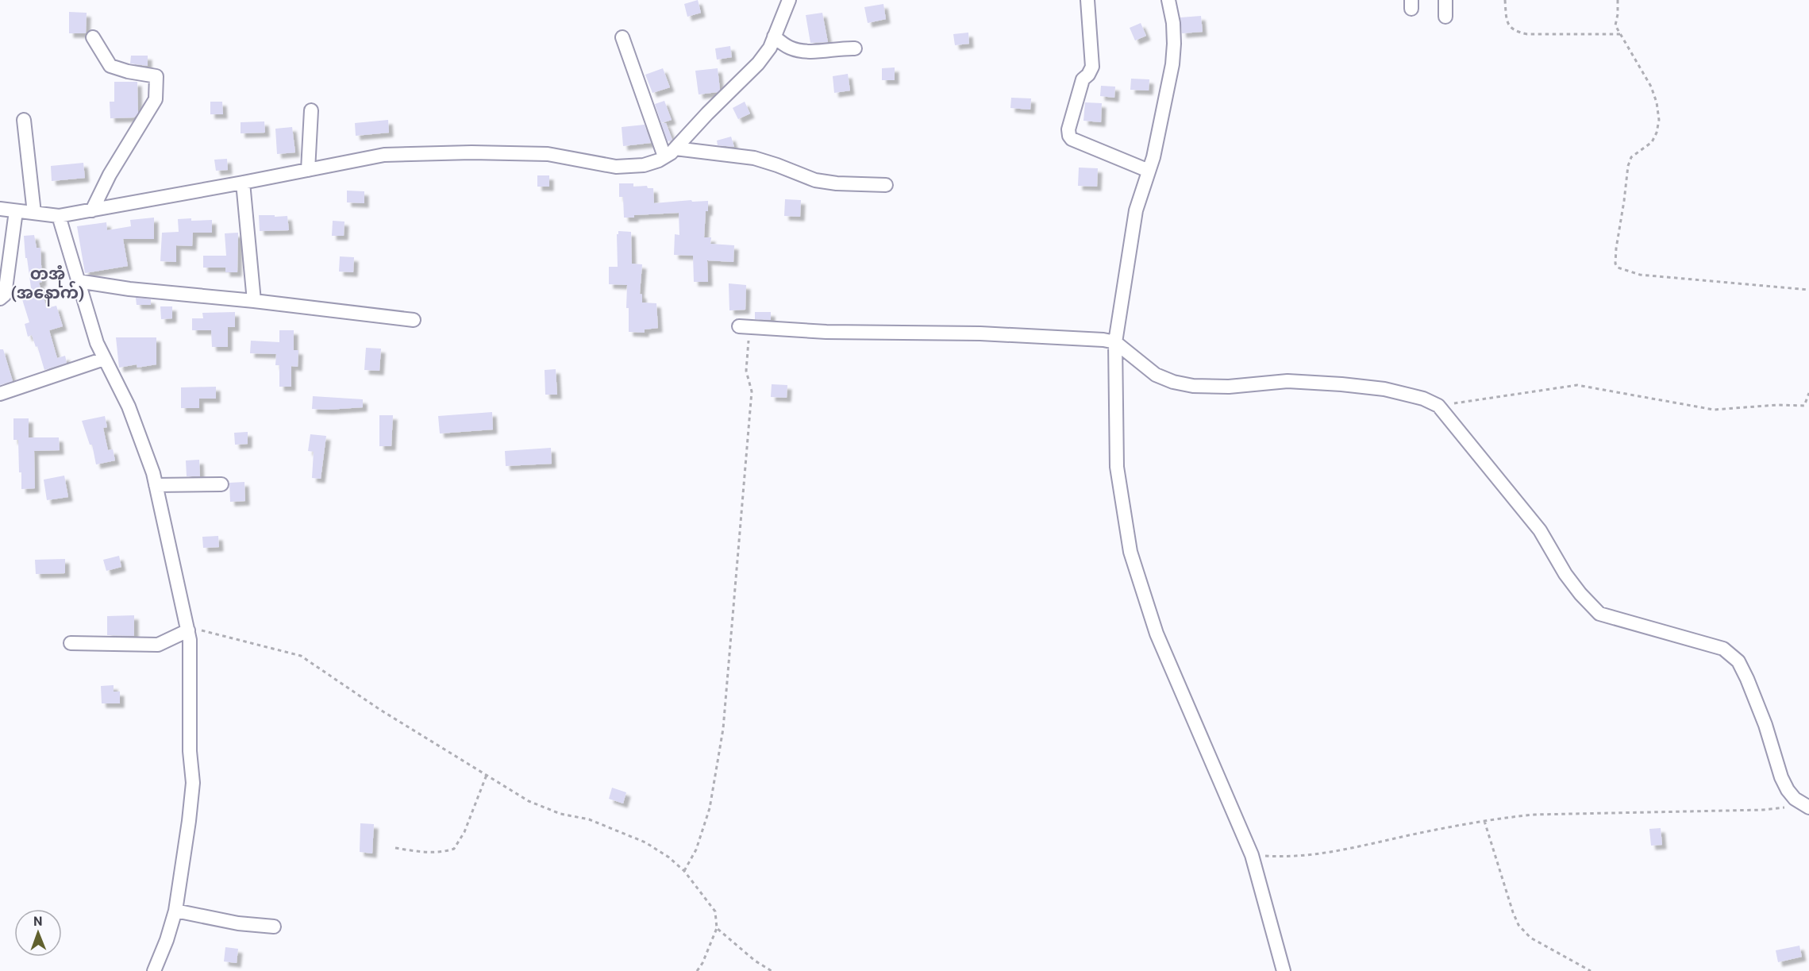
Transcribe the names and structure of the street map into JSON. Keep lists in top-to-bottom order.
{
  "districts": ["တအုံ (အနောက်)"],
  "north": "top"
}
